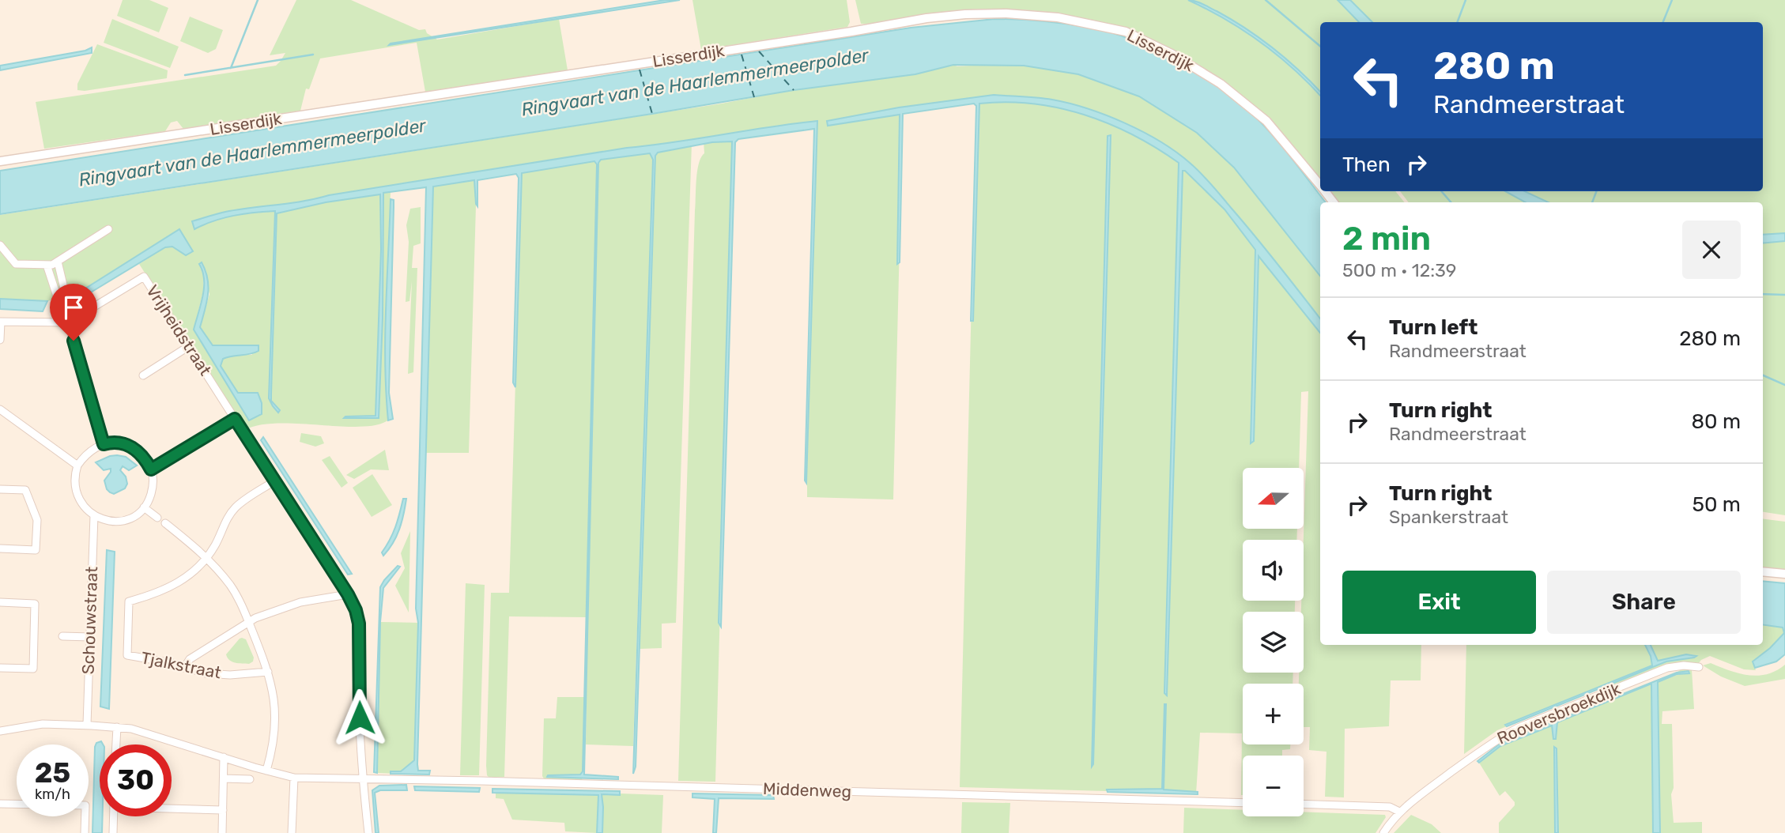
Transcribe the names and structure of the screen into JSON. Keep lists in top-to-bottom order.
{
  "streets": {
    "street": [
      "Lisserdijk",
      "Vrijheidstraat",
      "Schouwstraat",
      "Tjalkstraat",
      "Rooversbroekdijk",
      "Middenweg"
    ]
  },
  "crossings": [
    ["Vrijheidstraat", "Middenweg"]
  ],
  "water": ["Ringvaart van de Haarlemmermeerpolder"],
  "north": "left",
  "page": {
    "turn": ["280 m", "Randmeerstraat"],
    "then": "Then",
    "heading": ["2 min", "500 m · 12:39"],
    "list": [
      {
        "name": "Turn left",
        "note": "Randmeerstraat",
        "value": "280 m"
      },
      {
        "name": "Turn right",
        "note": "Randmeerstraat",
        "value": "80 m"
      },
      {
        "name": "Turn right",
        "note": "Spankerstraat",
        "value": "50 m"
      }
    ],
    "map_buttons": ["+", "−"],
    "buttons": ["Exit", "Share"],
    "speed": "25 km/h",
    "limit": "30"
  }
}
